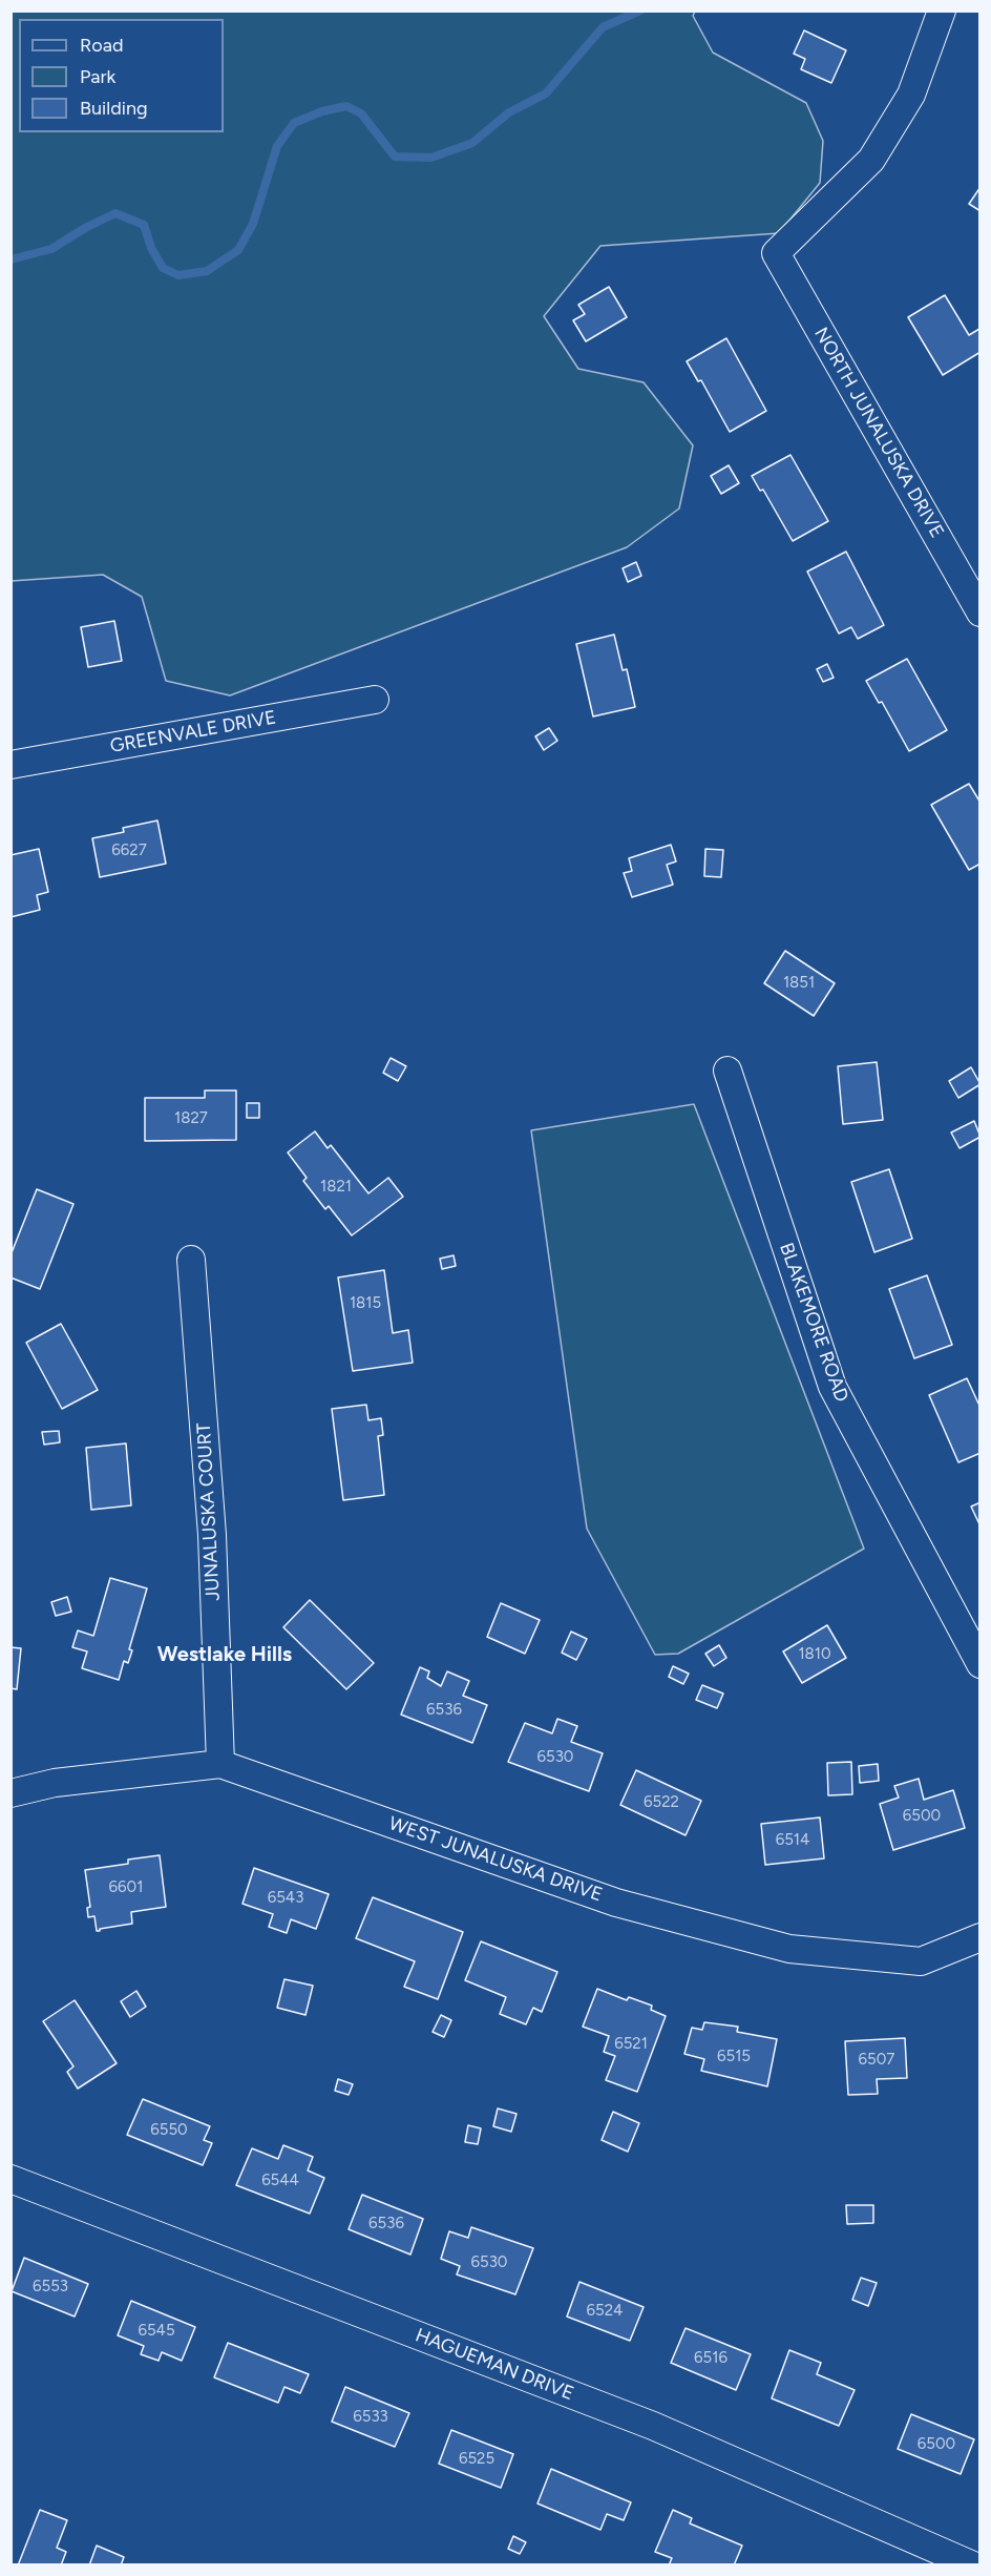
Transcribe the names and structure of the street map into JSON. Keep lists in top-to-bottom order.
{
  "streets": {
    "street": [
      "NORTH JUNALUSKA DRIVE",
      "GREENVALE DRIVE",
      "BLAKEMORE ROAD",
      "JUNALUSKA COURT",
      "WEST JUNALUSKA DRIVE",
      "HAGUEMAN DRIVE"
    ]
  },
  "crossings": [
    ["JUNALUSKA COURT", "WEST JUNALUSKA DRIVE"]
  ],
  "districts": ["Westlake Hills"],
  "house_numbers": [
    "6627",
    "1851",
    "1827",
    "1821",
    "1815",
    "1810",
    "6536",
    "6530",
    "6522",
    "6500",
    "6514",
    "6601",
    "6543",
    "6521",
    "6515",
    "6507",
    "6550",
    "6544",
    "6536",
    "6530",
    "6553",
    "6524",
    "6545",
    "6516",
    "6533",
    "6500",
    "6525"
  ],
  "legend": ["Road", "Park", "Building"]
}
